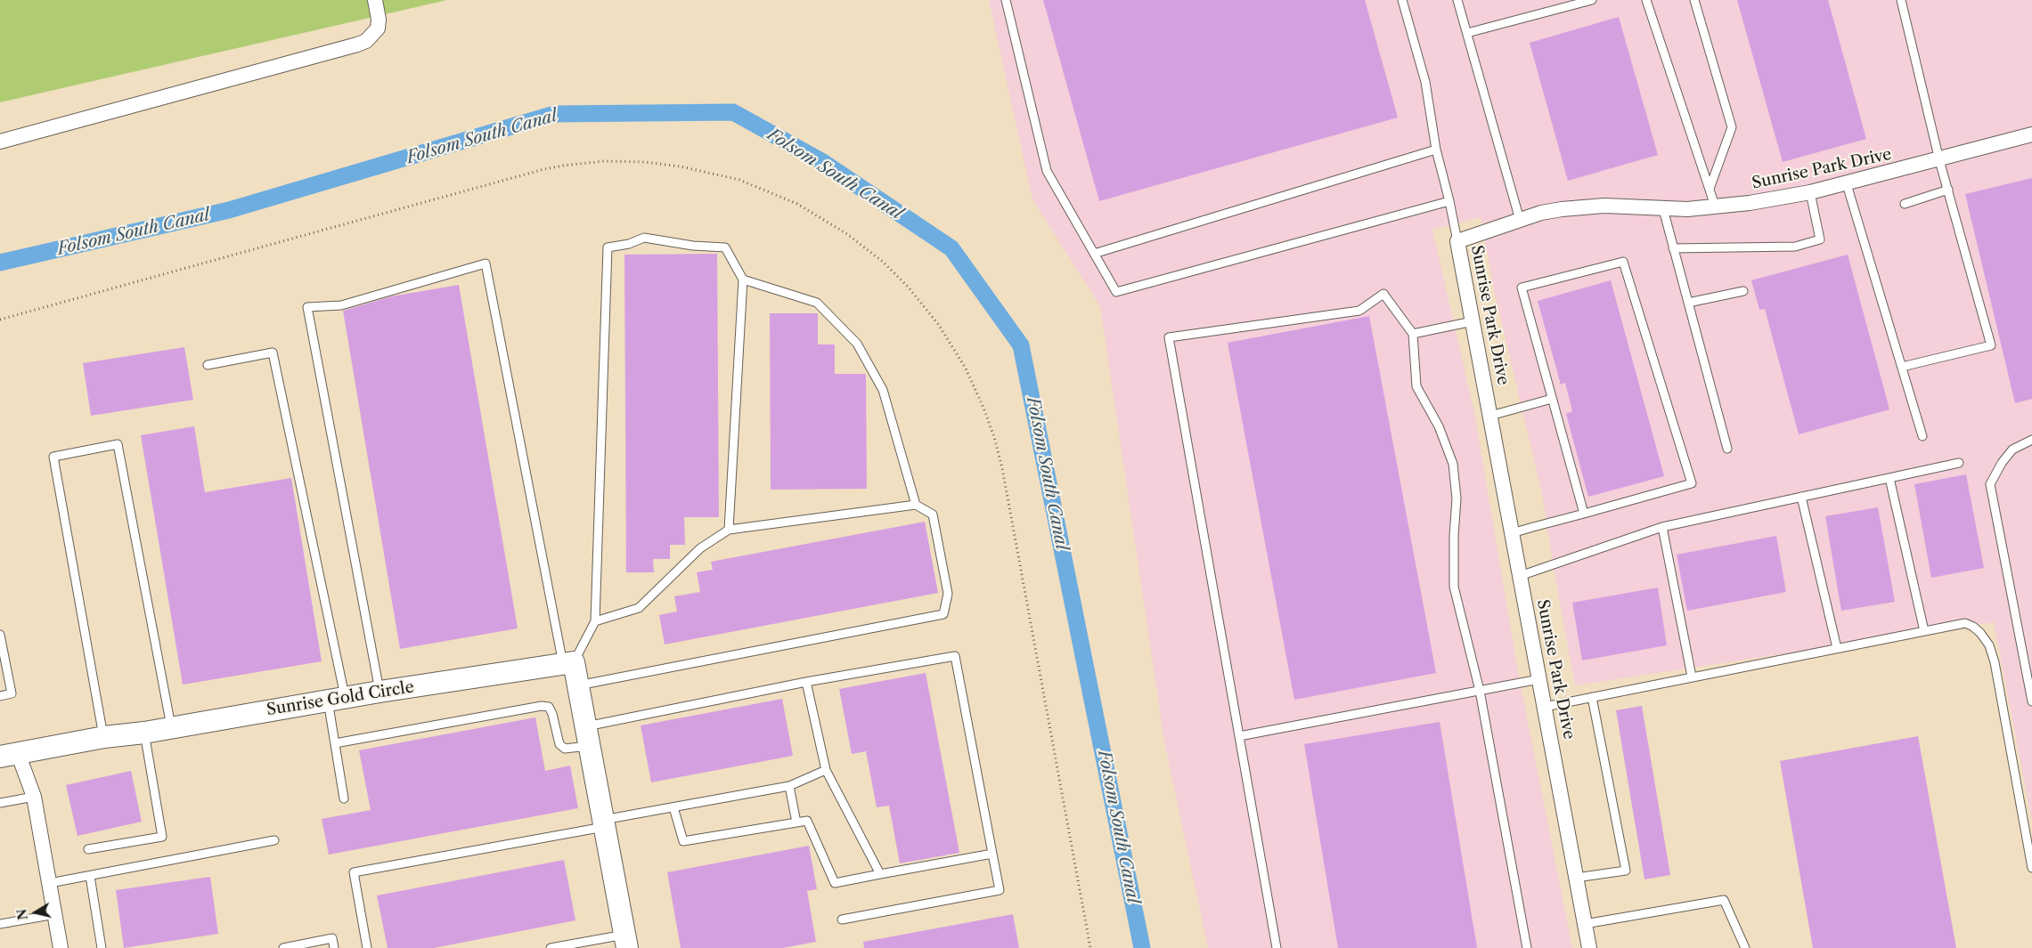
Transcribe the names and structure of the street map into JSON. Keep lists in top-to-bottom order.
{
  "streets": {
    "street": ["Sunrise Park Drive", "Sunrise Gold Circle"]
  },
  "water": ["Folsom South Canal"],
  "north": "left"
}
